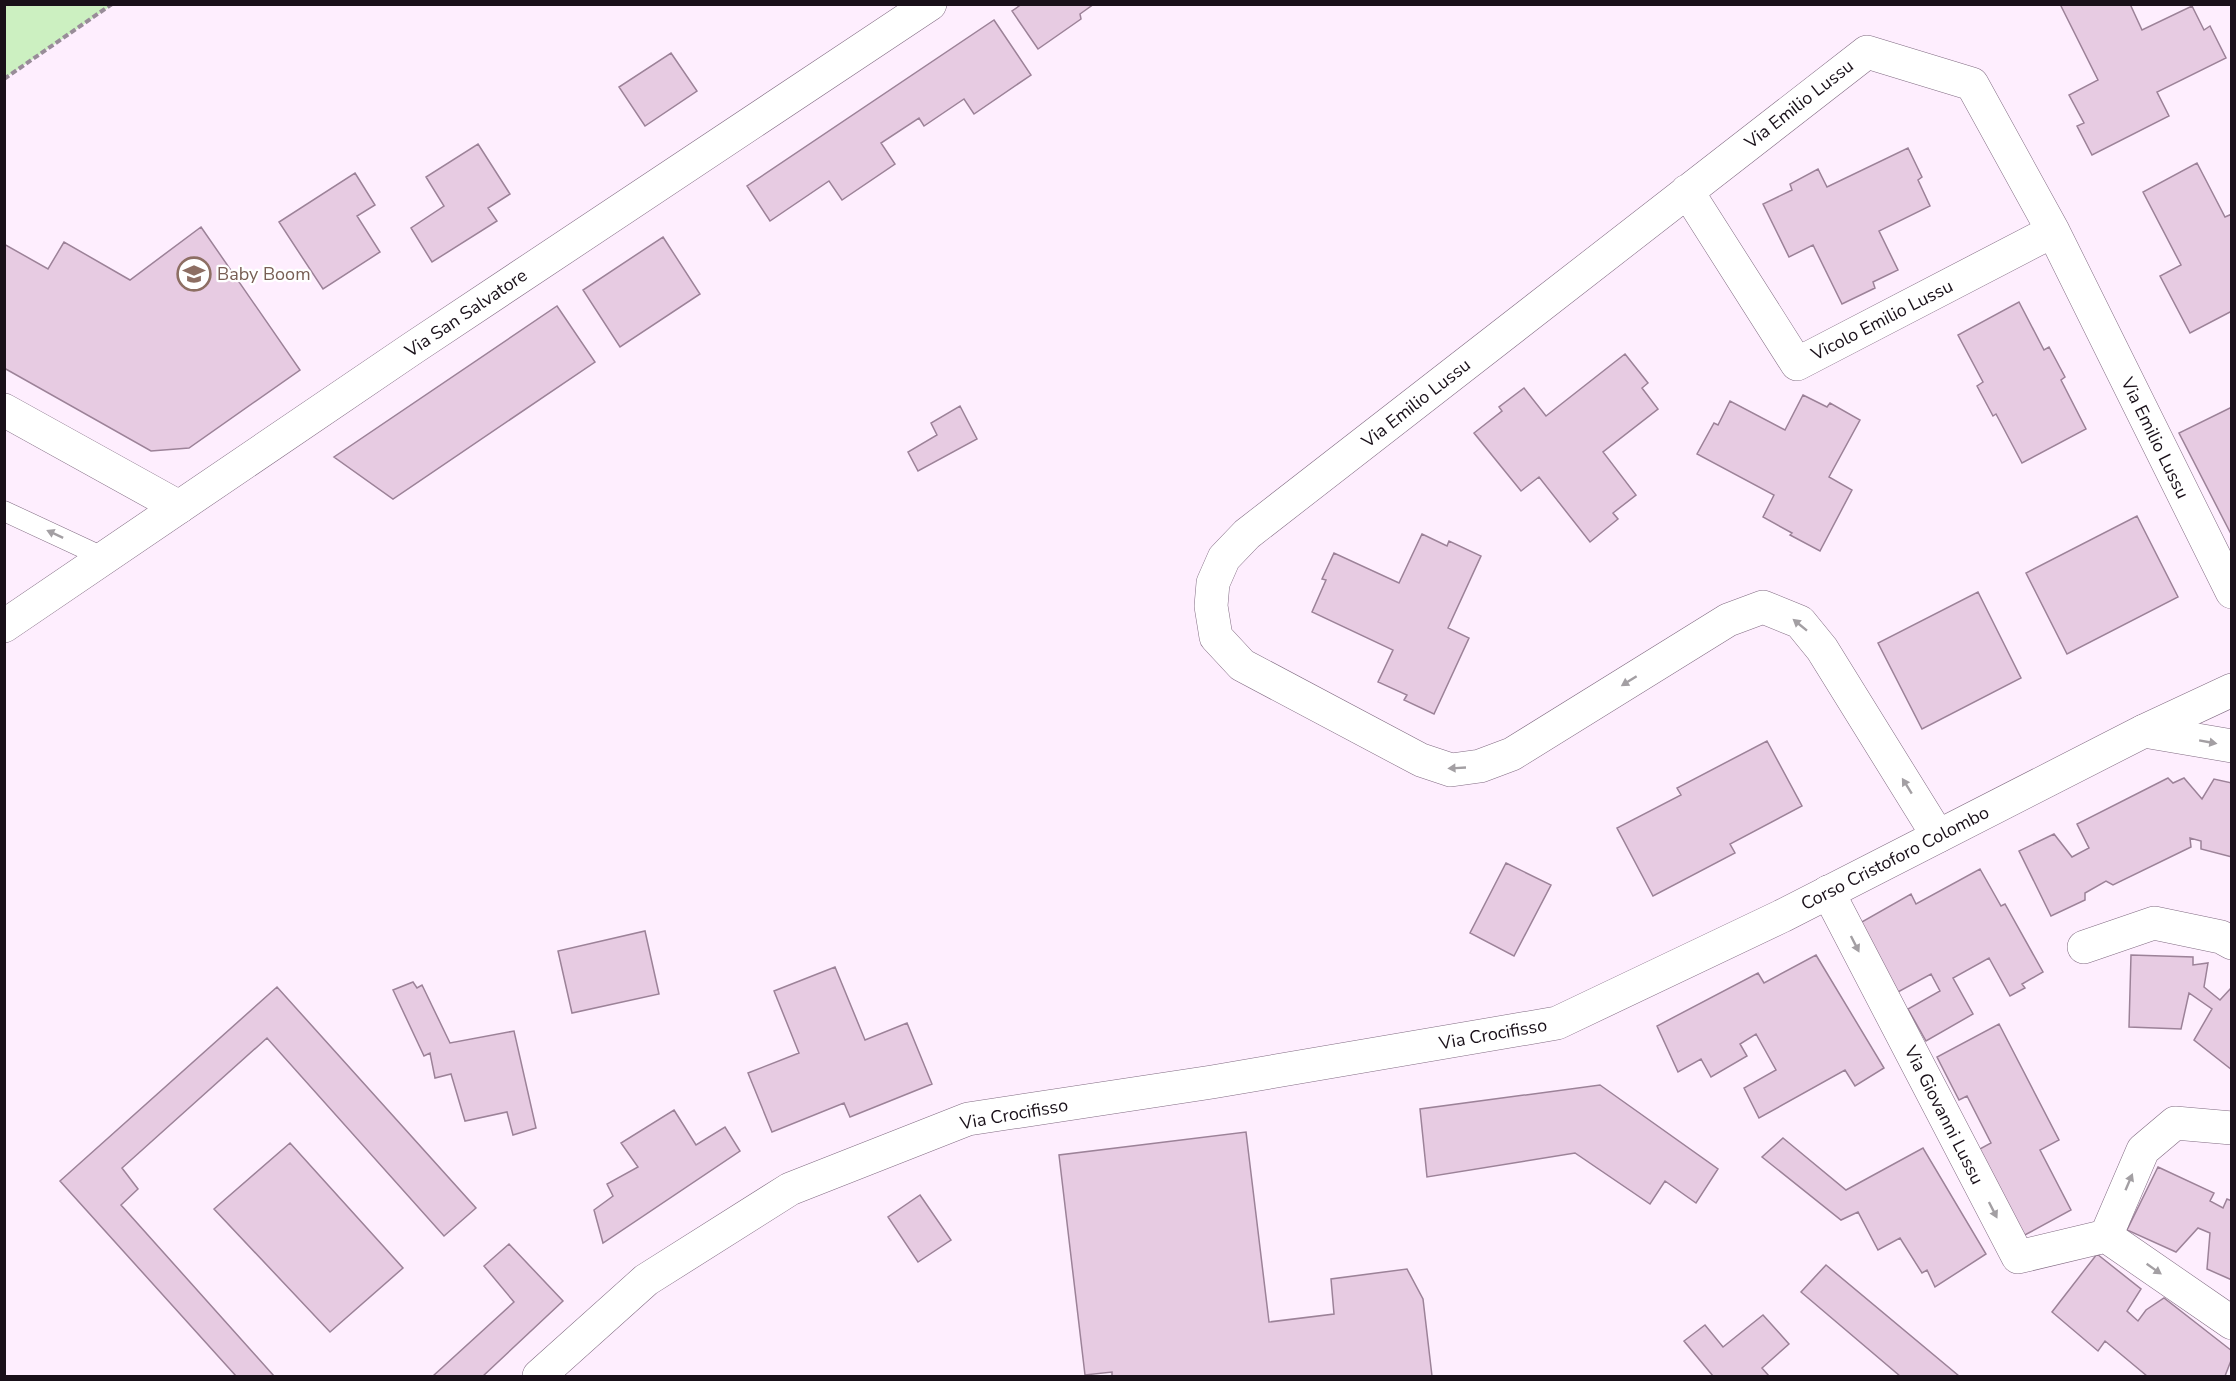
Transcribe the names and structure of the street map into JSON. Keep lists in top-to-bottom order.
{
  "streets": {
    "street": [
      "Via Emilio Lussu",
      "Via San Salvatore",
      "Vicolo Emilio Lussu",
      "Corso Cristoforo Colombo",
      "Via Crocifisso",
      "Via Giovanni Lussu"
    ]
  },
  "crossings": [
    ["Via Emilio Lussu", "Vicolo Emilio Lussu"],
    ["Via Emilio Lussu", "Corso Cristoforo Colombo"],
    ["Corso Cristoforo Colombo", "Via Crocifisso"],
    ["Corso Cristoforo Colombo", "Via Giovanni Lussu"]
  ],
  "one_way": ["Via Giovanni Lussu"],
  "places": {
    "school or university": ["Baby Boom"]
  }
}
